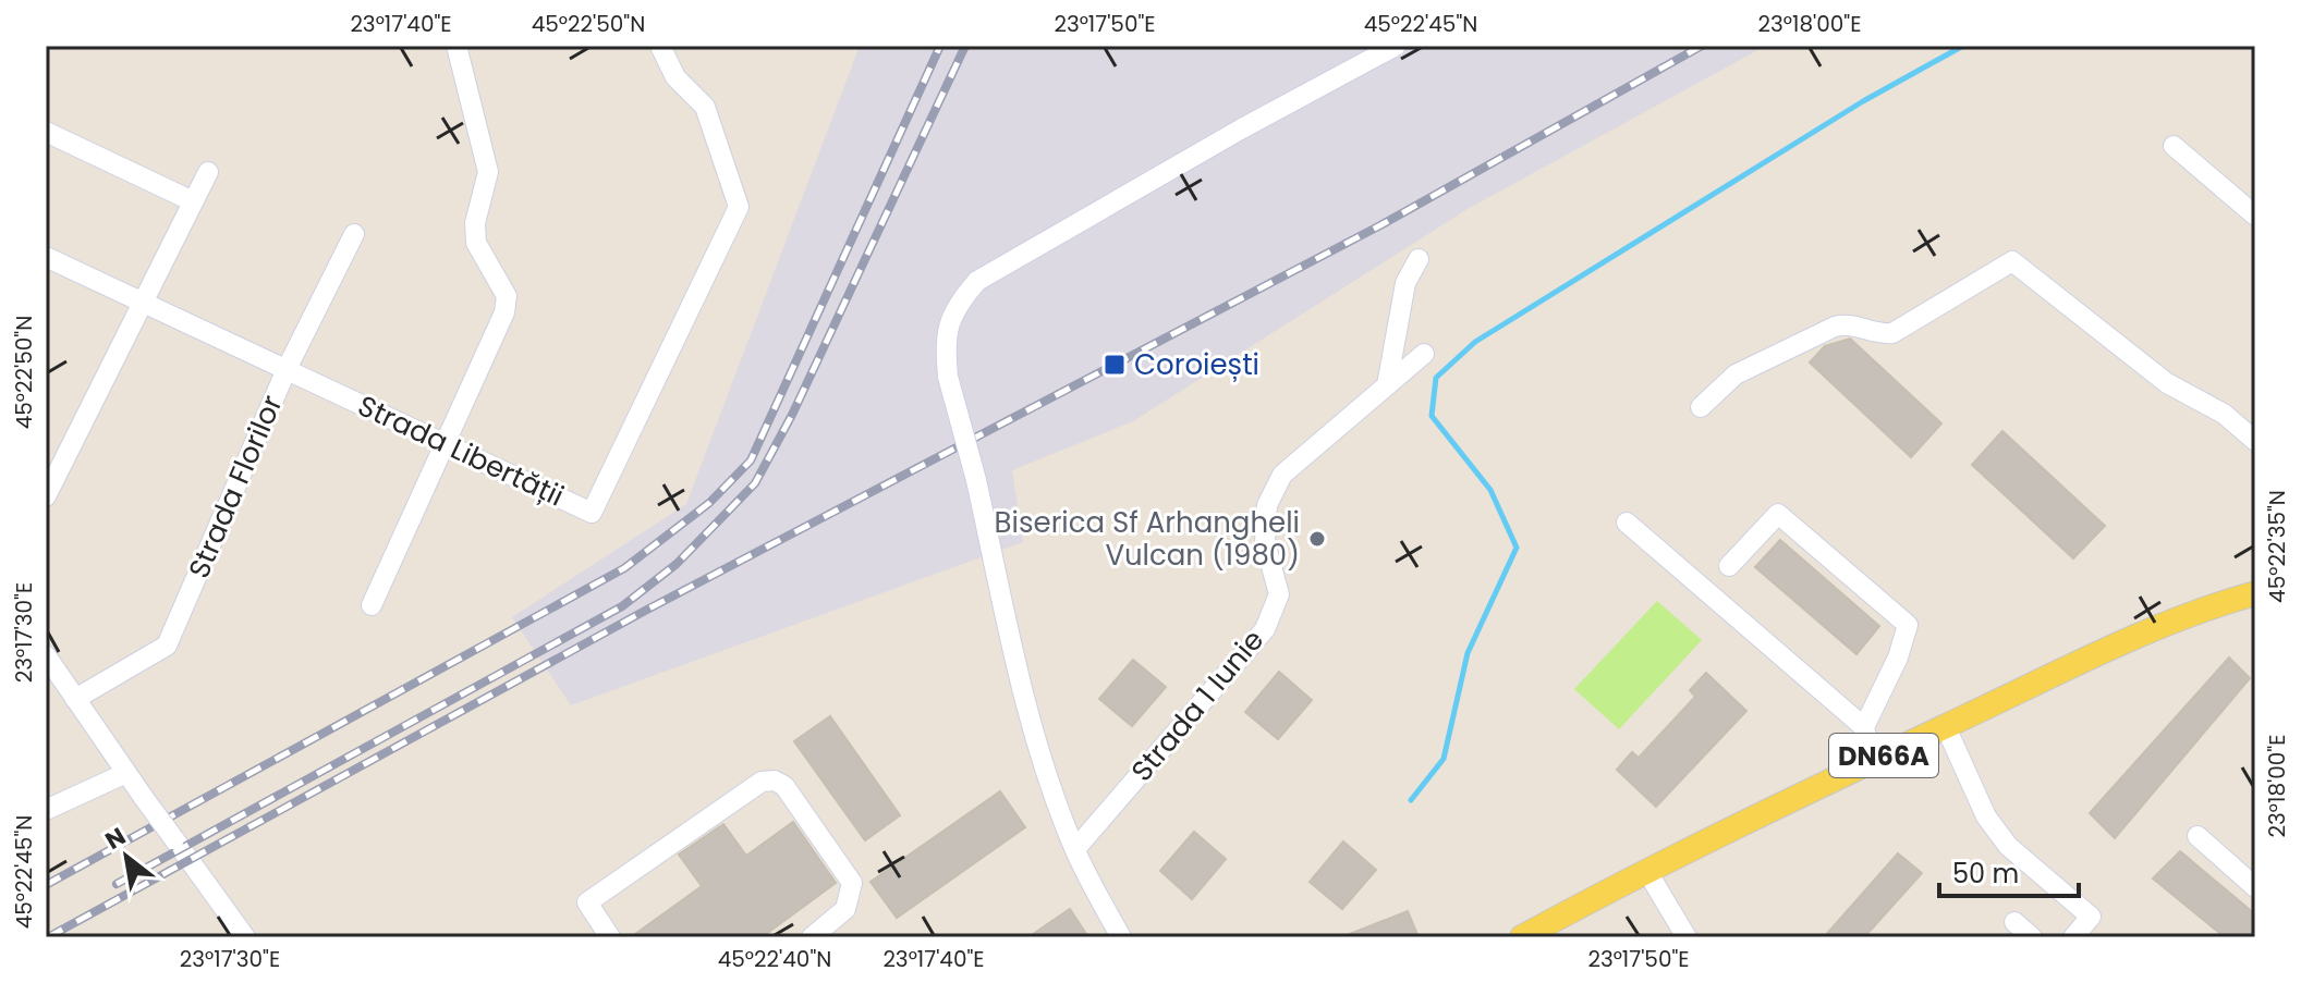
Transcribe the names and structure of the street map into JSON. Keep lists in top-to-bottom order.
{
  "streets": {
    "main road": ["DN66A"],
    "street": ["Strada Libertății", "Strada Florilor", "Strada 1 Iunie"]
  },
  "crossings": [
    ["Strada Libertății", "Strada Florilor"]
  ],
  "places": {
    "transit": ["Coroiești"],
    "other": ["Biserica Sf Arhangheli Vulcan (1980)"]
  },
  "scale_bar": "50 m",
  "north": "top left",
  "coordinates": [
    "23°17'40\"E",
    "45°22'50\"N",
    "23°17'50\"E",
    "45°22'45\"N",
    "23°18'00\"E",
    "45°22'35\"N",
    "23°17'30\"E",
    "45°22'40\"N"
  ]
}
